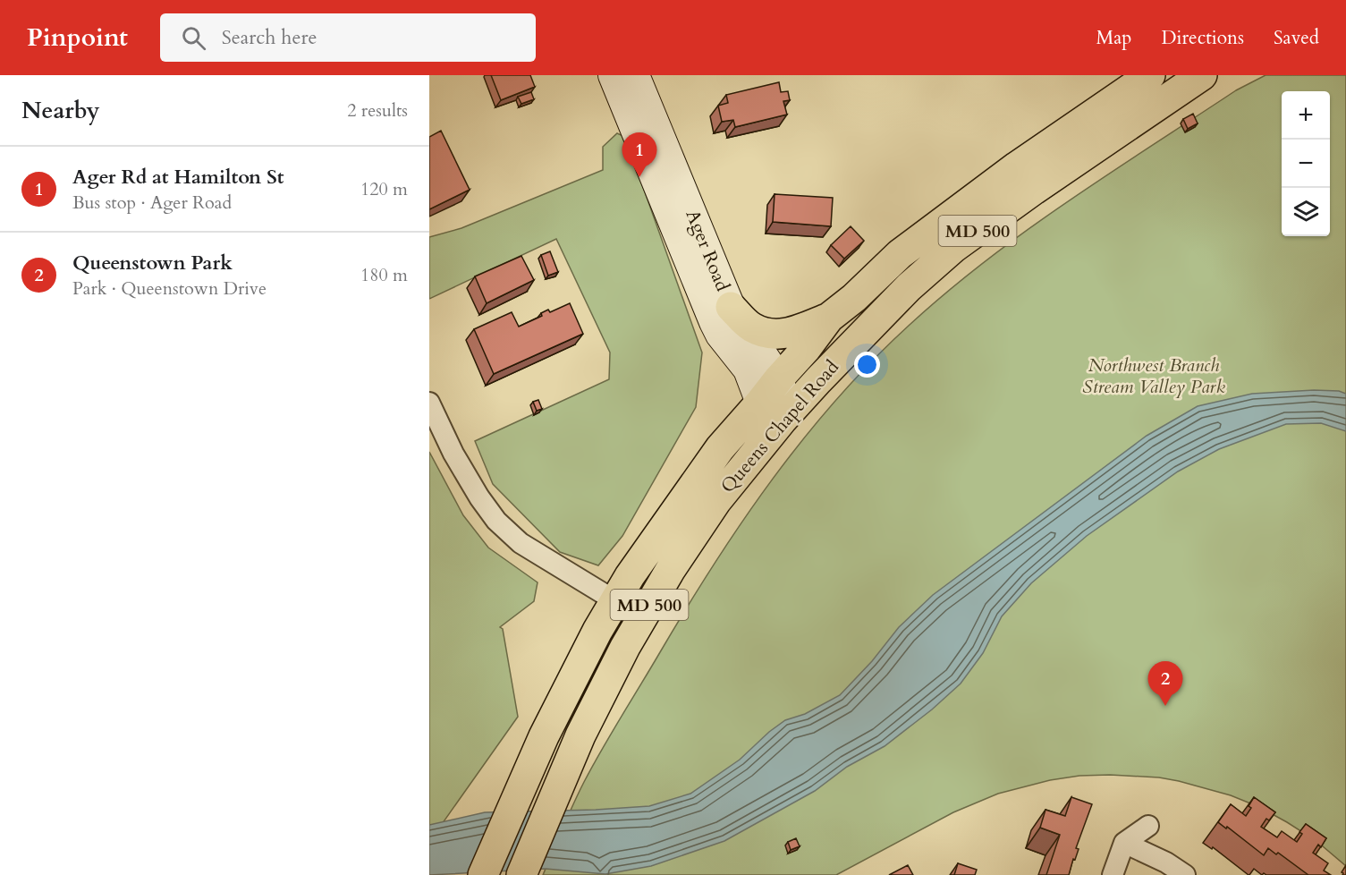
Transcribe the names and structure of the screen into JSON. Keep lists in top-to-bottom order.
{
  "streets": {
    "main road": ["MD 500", "Ager Road", "Queens Chapel Road"]
  },
  "crossings": [
    ["Ager Road", "Queens Chapel Road"]
  ],
  "parks": ["Northwest Branch Stream Valley Park"],
  "page": {
    "header": "Pinpoint",
    "search": "Search here",
    "nav": ["Map", "Directions", "Saved"],
    "heading": ["Nearby", "2 results"],
    "map_buttons": ["+", "−"],
    "pins": ["1", "2"],
    "list": [
      {
        "mark": "1",
        "name": "Ager Rd at Hamilton St",
        "note": "Bus stop · Ager Road",
        "value": "120 m"
      },
      {
        "mark": "2",
        "name": "Queenstown Park",
        "note": "Park · Queenstown Drive",
        "value": "180 m"
      }
    ]
  }
}
